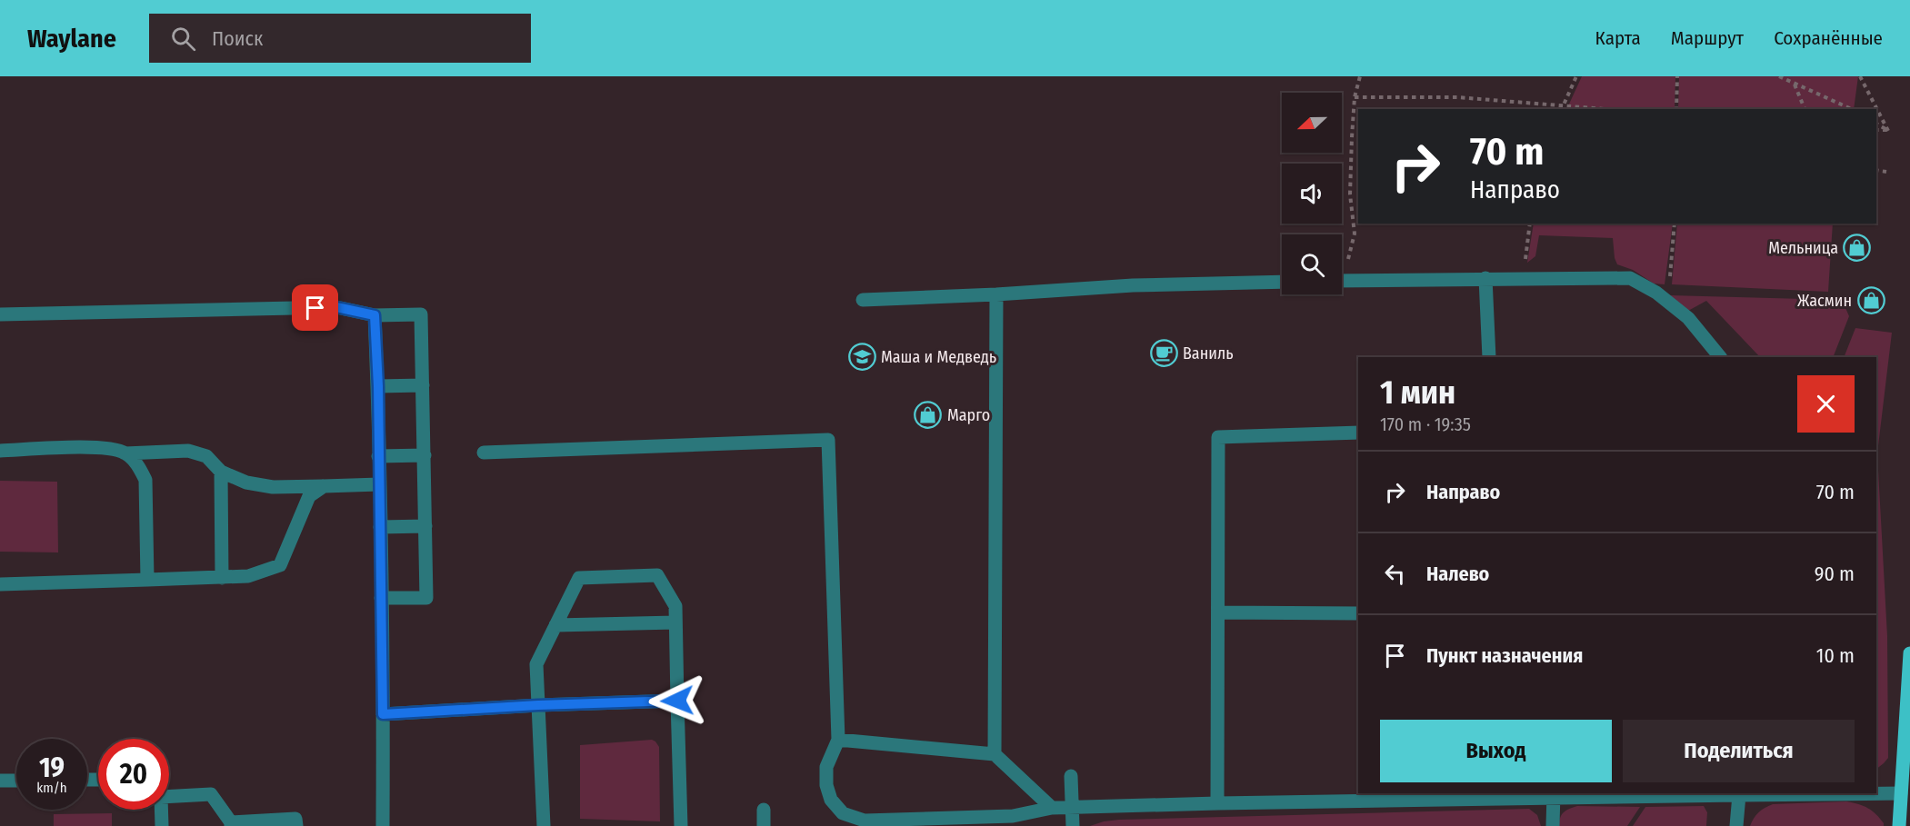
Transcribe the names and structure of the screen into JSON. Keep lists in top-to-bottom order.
{
  "places": {
    "shop": ["Мельница", "Жасмин", "Марго"],
    "cafe": ["Ваниль"],
    "school or university": ["Маша и Медведь"]
  },
  "north": "left",
  "page": {
    "header": "Waylane",
    "search": "Поиск",
    "nav": ["Карта", "Маршрут", "Сохранённые"],
    "turn": ["70 m", "Направо"],
    "heading": ["1 мин", "170 m · 19:35"],
    "list": [
      {
        "name": "Направо",
        "value": "70 m"
      },
      {
        "name": "Налево",
        "value": "90 m"
      },
      {
        "name": "Пункт назначения",
        "value": "10 m"
      }
    ],
    "buttons": ["Выход", "Поделиться"],
    "speed": "19 km/h",
    "limit": "20"
  }
}
